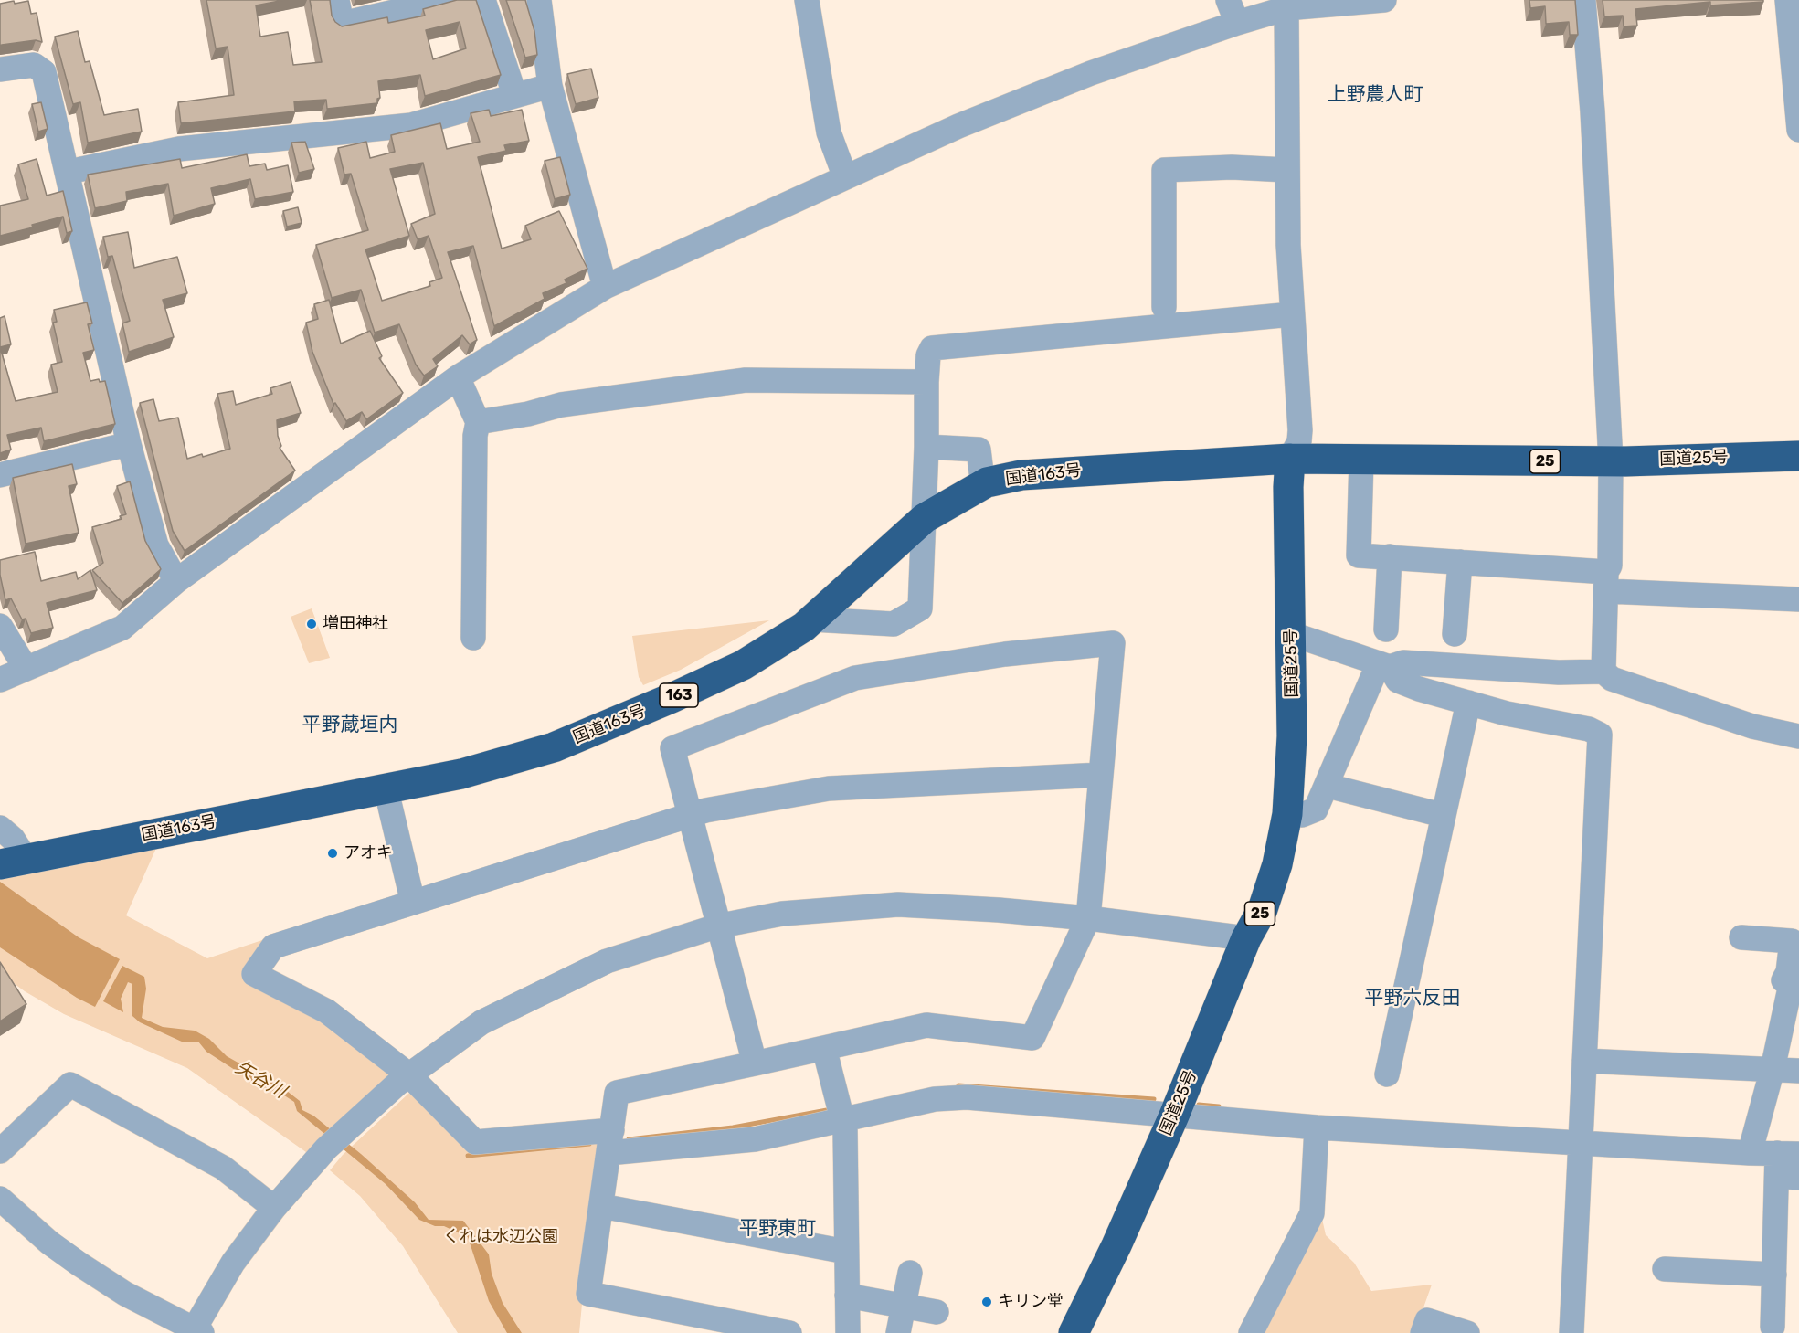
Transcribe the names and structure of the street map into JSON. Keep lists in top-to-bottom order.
{
  "streets": {
    "highway": [
      "国道25号",
      "25",
      "国道163号",
      "163"
    ]
  },
  "crossings": [
    ["国道25号", "国道163号"]
  ],
  "districts": [
    "上野農人町",
    "平野蔵垣内",
    "平野六反田",
    "平野東町"
  ],
  "water": ["矢谷川"],
  "parks": ["くれは水辺公園"],
  "places": ["増田神社", "アオキ", "キリン堂"]
}
